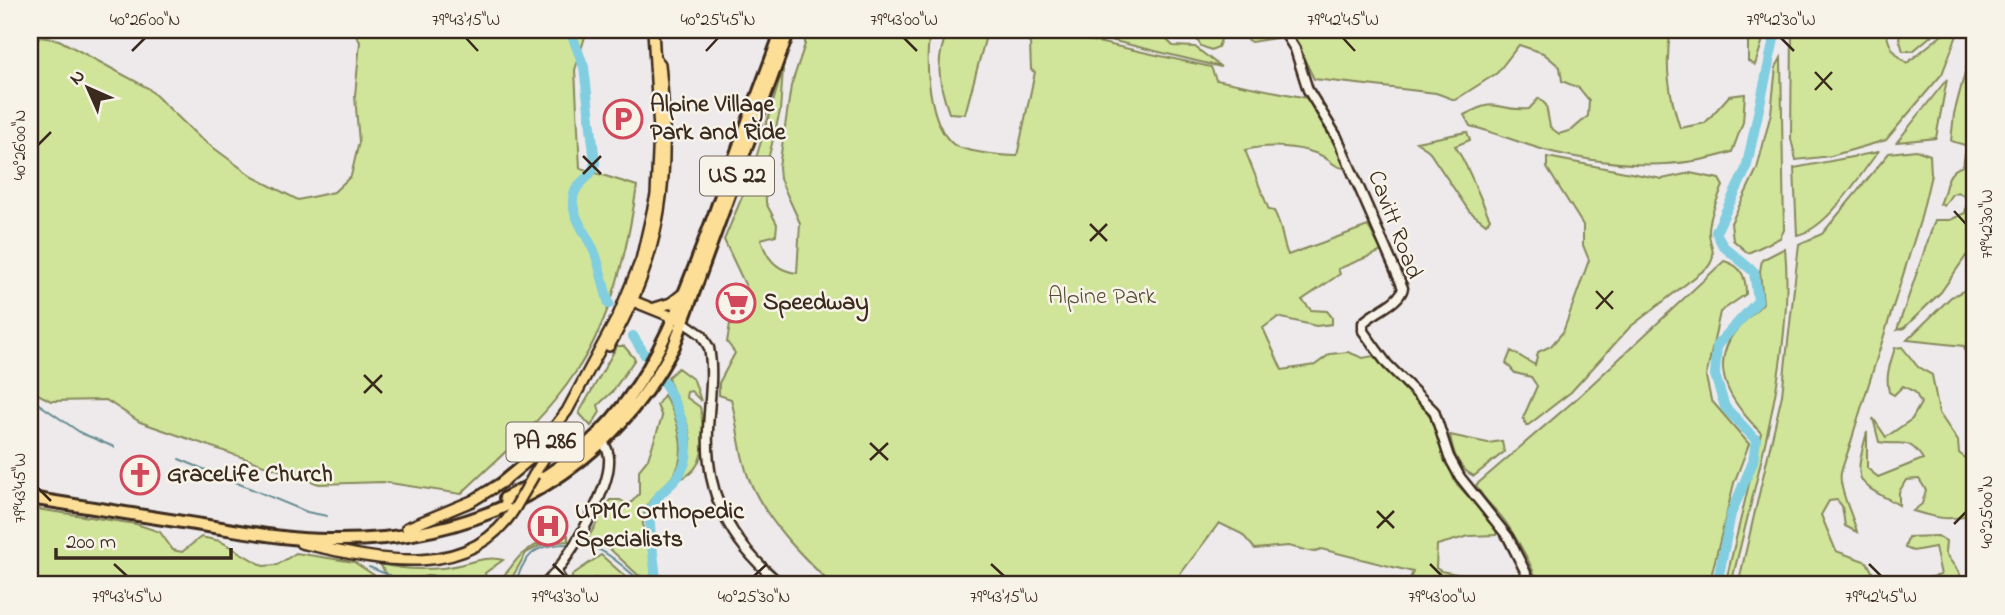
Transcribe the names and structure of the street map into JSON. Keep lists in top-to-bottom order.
{
  "streets": {
    "highway": ["US 22"],
    "main road": ["PA 286"],
    "street": ["Cavitt Road"]
  },
  "crossings": [
    ["US 22", "PA 286"]
  ],
  "parks": ["Alpine Park"],
  "places": {
    "parking": ["Alpine Village Park and Ride"],
    "supermarket": ["Speedway"],
    "church": ["GraceLife Church"],
    "hospital": ["UPMC Orthopedic Specialists"]
  },
  "scale_bar": "200 m",
  "north": "top left",
  "coordinates": [
    "40°26'00\"N",
    "79°43'15\"W",
    "40°25'45\"N",
    "79°43'00\"W",
    "79°42'45\"W",
    "79°42'30\"W",
    "79°43'45\"W",
    "40°25'00\"N",
    "79°43'30\"W",
    "40°25'30\"N"
  ]
}
